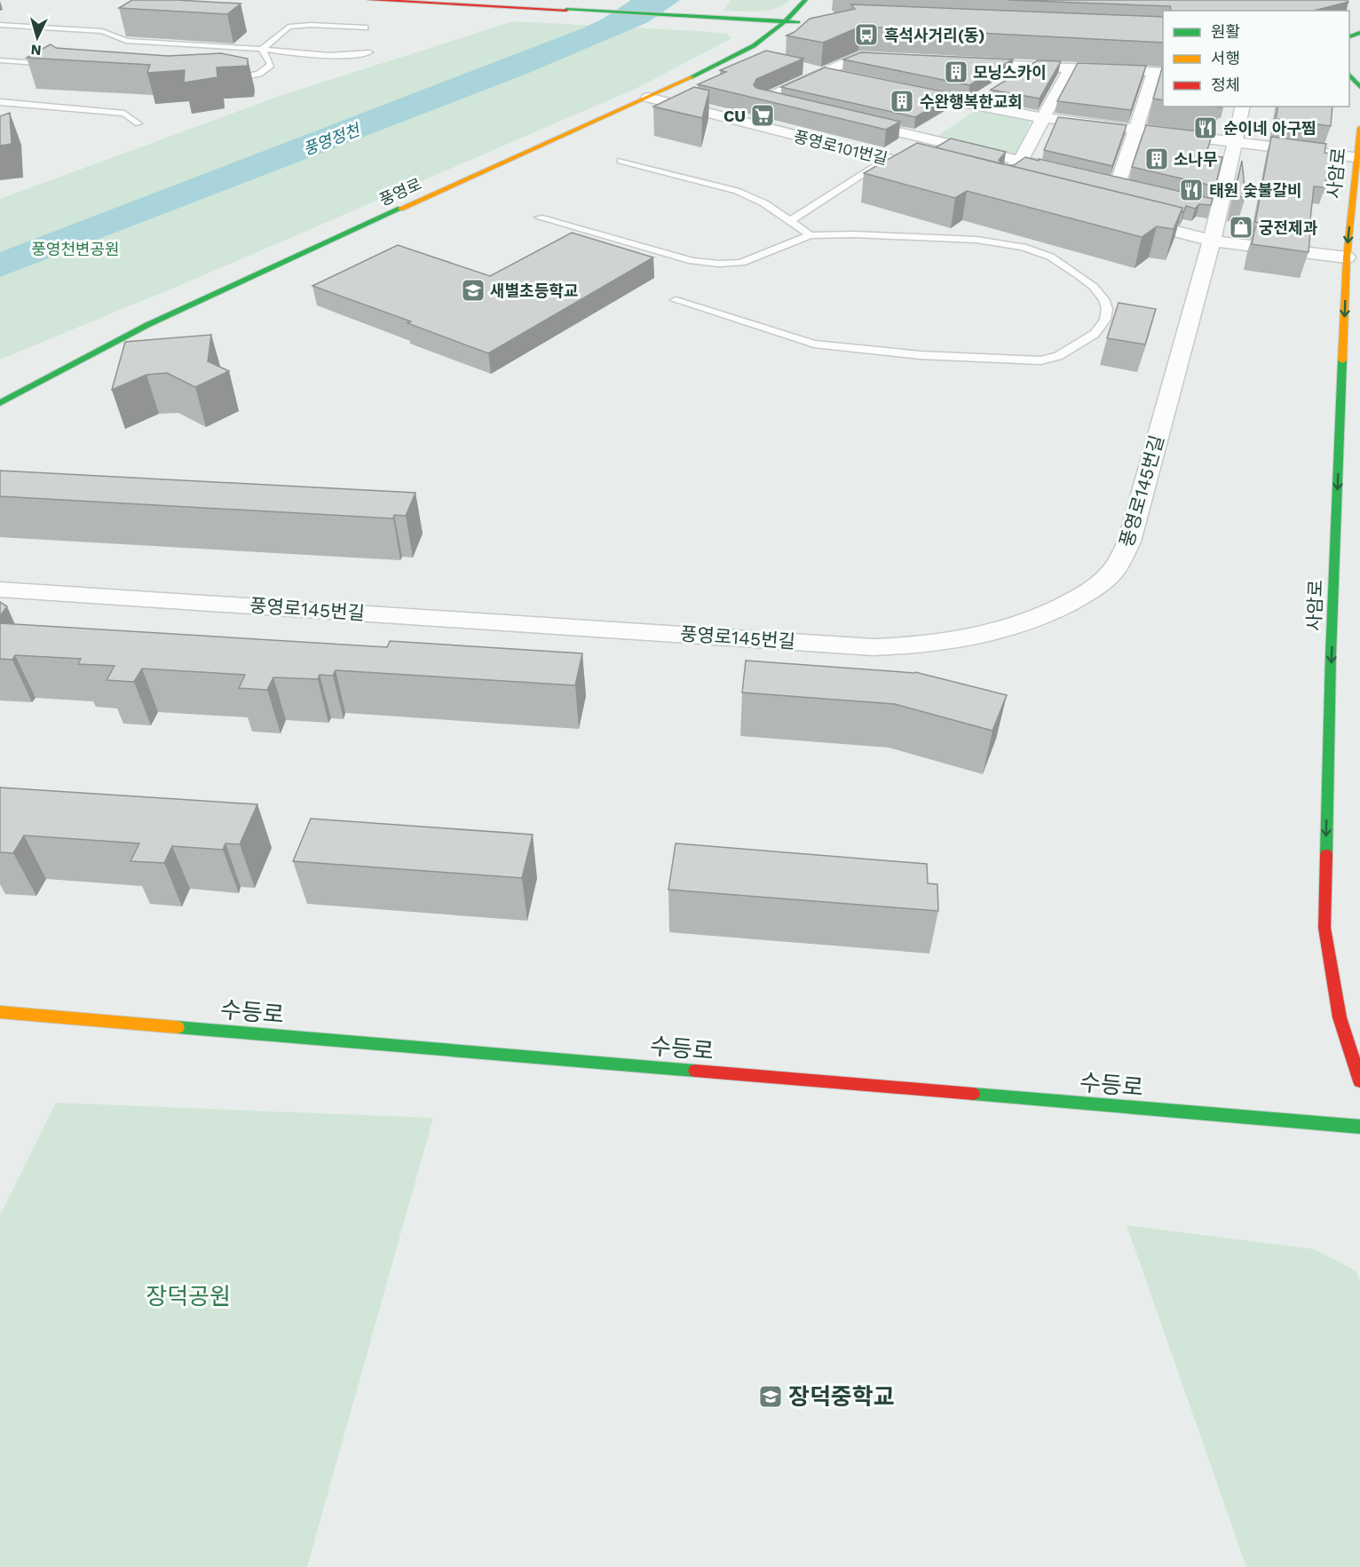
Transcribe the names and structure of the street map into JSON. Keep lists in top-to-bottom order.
{
  "streets": {
    "main road": ["사암로", "풍영로", "수등로"],
    "street": ["풍영로101번길", "풍영로145번길"]
  },
  "crossings": [
    ["풍영로101번길", "풍영로"]
  ],
  "one_way": ["사암로"],
  "water": ["풍영정천"],
  "parks": ["풍영천변공원", "장덕공원"],
  "places": {
    "bus stop": ["흑석사거리(동)"],
    "building": ["모닝스카이", "수완행복한교회", "소나무"],
    "supermarket": ["CU"],
    "restaurant": ["순이네 아구찜", "태원 숯불갈비"],
    "shop": ["궁전제과"],
    "school or university": ["새별초등학교", "장덕중학교"]
  },
  "legend": ["원활", "서행", "정체"],
  "north": "bottom"
}
